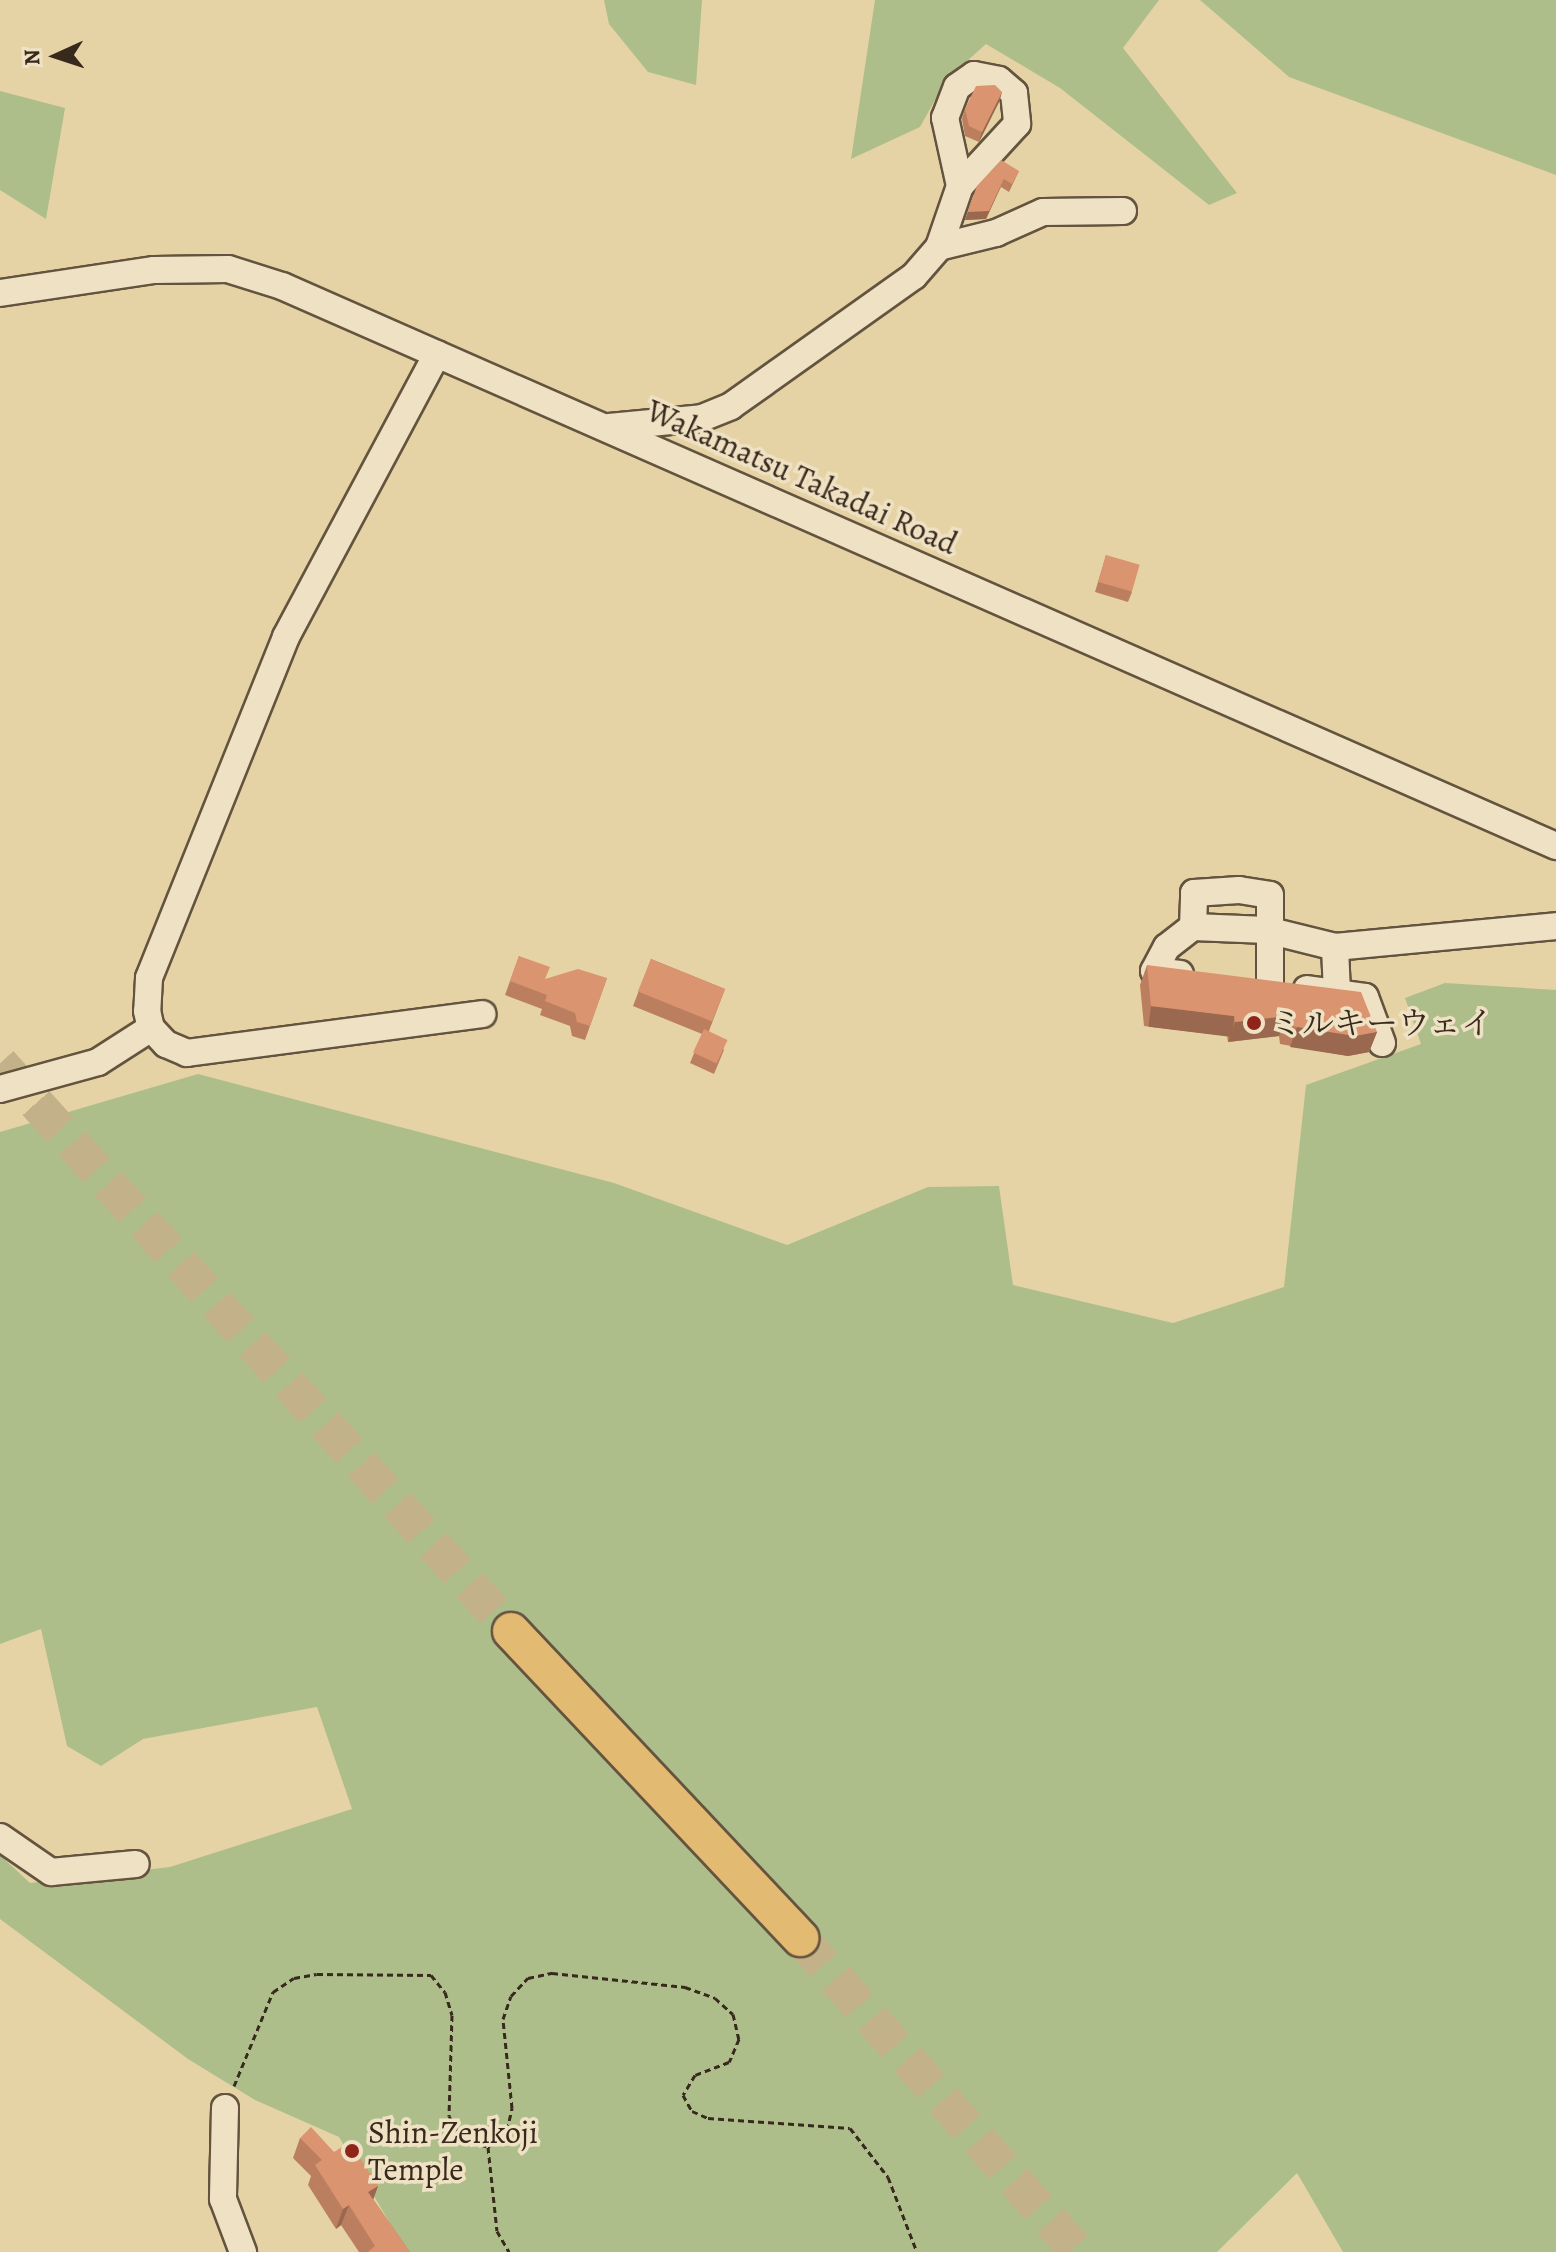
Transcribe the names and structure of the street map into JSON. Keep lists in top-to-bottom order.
{
  "streets": {
    "street": ["Wakamatsu Takadai Road"]
  },
  "places": ["ミルキーウェイ", "Shin-Zenkoji Temple"],
  "north": "left"
}
